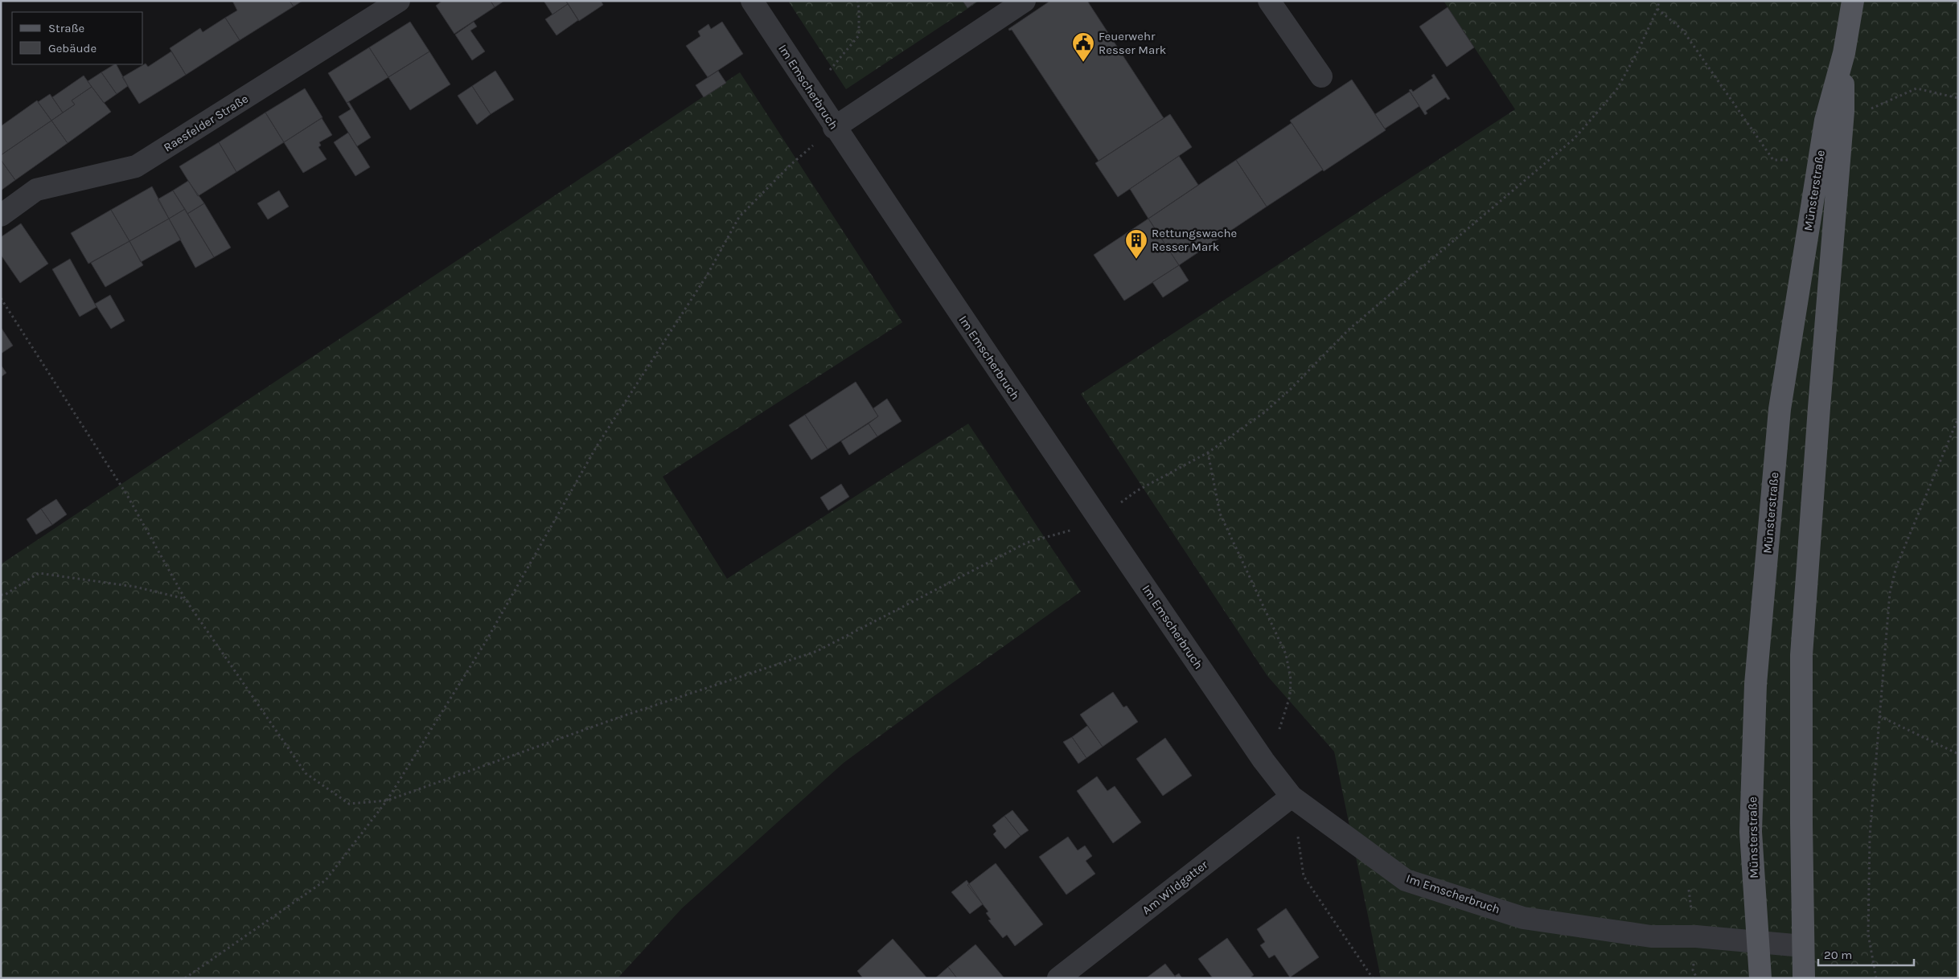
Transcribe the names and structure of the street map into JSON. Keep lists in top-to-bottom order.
{
  "streets": {
    "main road": ["Münsterstraße"],
    "street": ["Im Emscherbruch", "Raesfelder Straße", "Am Wildgatter"]
  },
  "crossings": [
    ["Im Emscherbruch", "Münsterstraße"],
    ["Im Emscherbruch", "Am Wildgatter"]
  ],
  "places": {
    "public building": ["Feuerwehr Resser Mark"],
    "building": ["Rettungswache Resser Mark"]
  },
  "legend": ["Straße", "Gebäude"],
  "scale_bar": "20 m"
}
